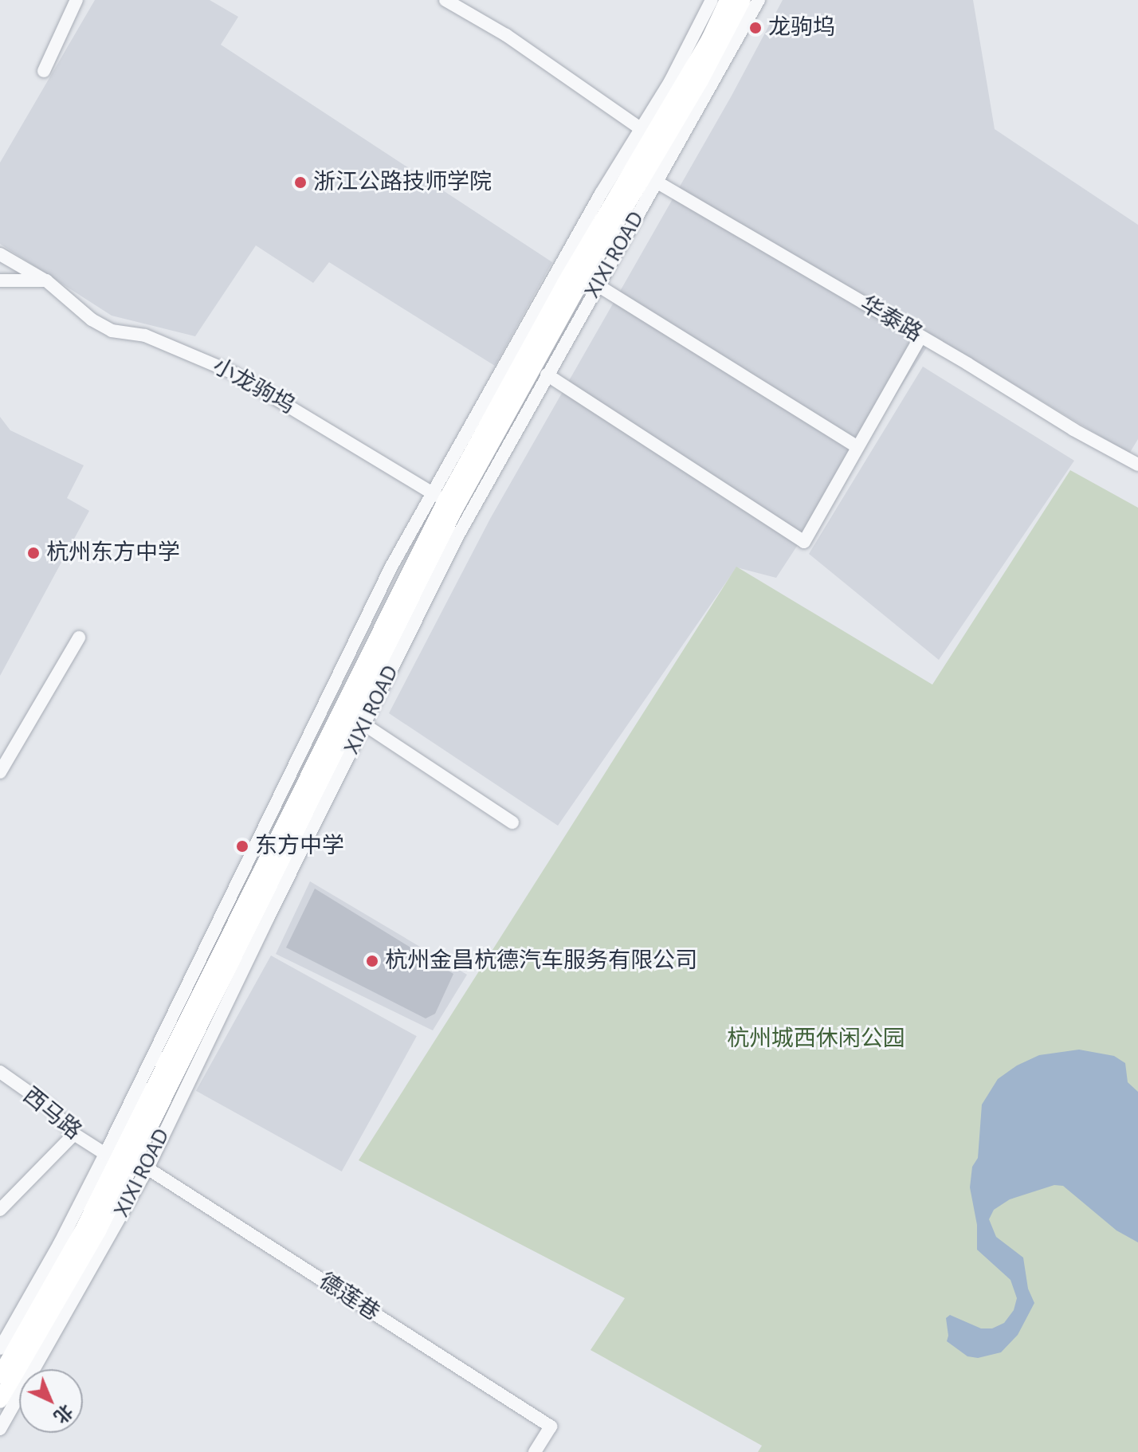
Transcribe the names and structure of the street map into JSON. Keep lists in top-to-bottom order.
{
  "streets": {
    "main road": ["XIXI ROAD"],
    "street": [
      "华泰路",
      "小龙驹坞",
      "西马路",
      "德莲巷"
    ]
  },
  "crossings": [
    ["XIXI ROAD", "华泰路"],
    ["XIXI ROAD", "小龙驹坞"],
    ["XIXI ROAD", "西马路"],
    ["XIXI ROAD", "德莲巷"]
  ],
  "parks": ["杭州城西休闲公园"],
  "places": [
    "龙驹坞",
    "浙江公路技师学院",
    "杭州东方中学",
    "东方中学",
    "杭州金昌杭德汽车服务有限公司"
  ],
  "north": "bottom right"
}
